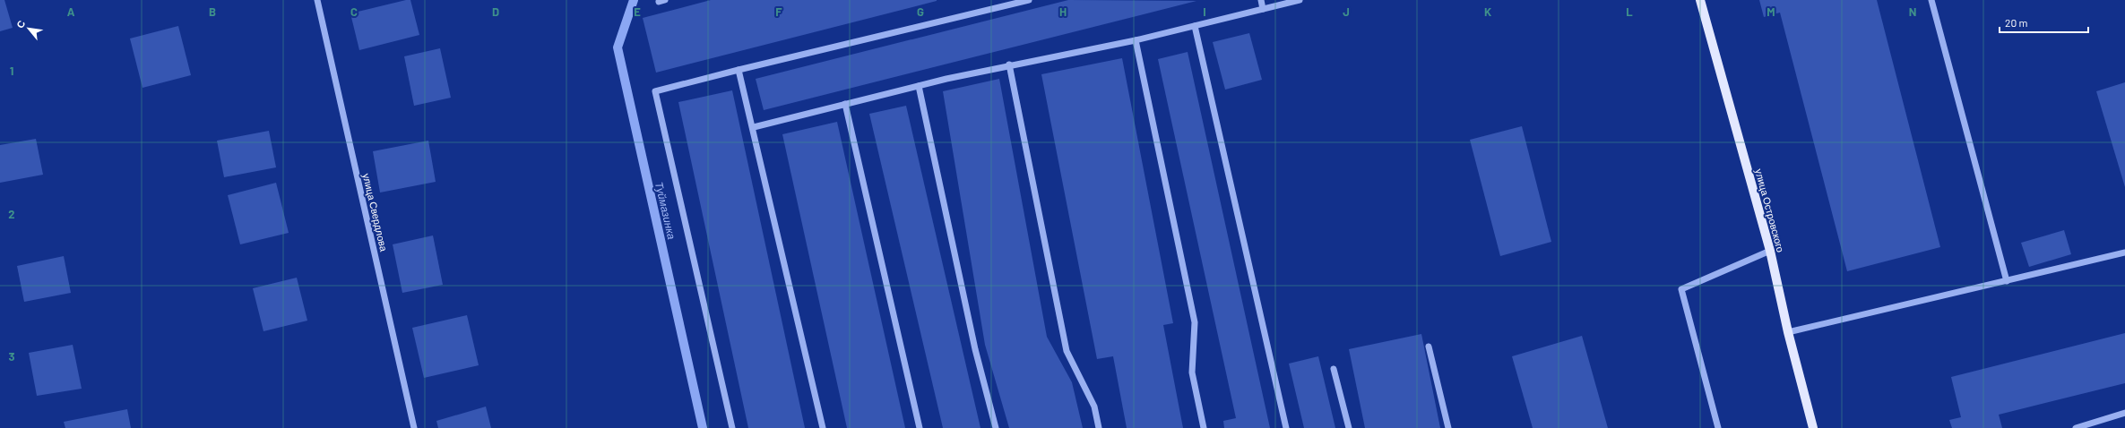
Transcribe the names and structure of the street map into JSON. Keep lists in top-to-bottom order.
{
  "streets": {
    "main road": ["улица Островского"],
    "street": ["улица Свердлова"]
  },
  "water": ["Туймазинка"],
  "scale_bar": "20 m",
  "north": "top left",
  "grid": {
    "columns": [
      "A",
      "B",
      "C",
      "D",
      "E",
      "F",
      "G",
      "H",
      "I",
      "J",
      "K",
      "L",
      "M",
      "N"
    ],
    "rows": ["1", "2", "3"]
  }
}
